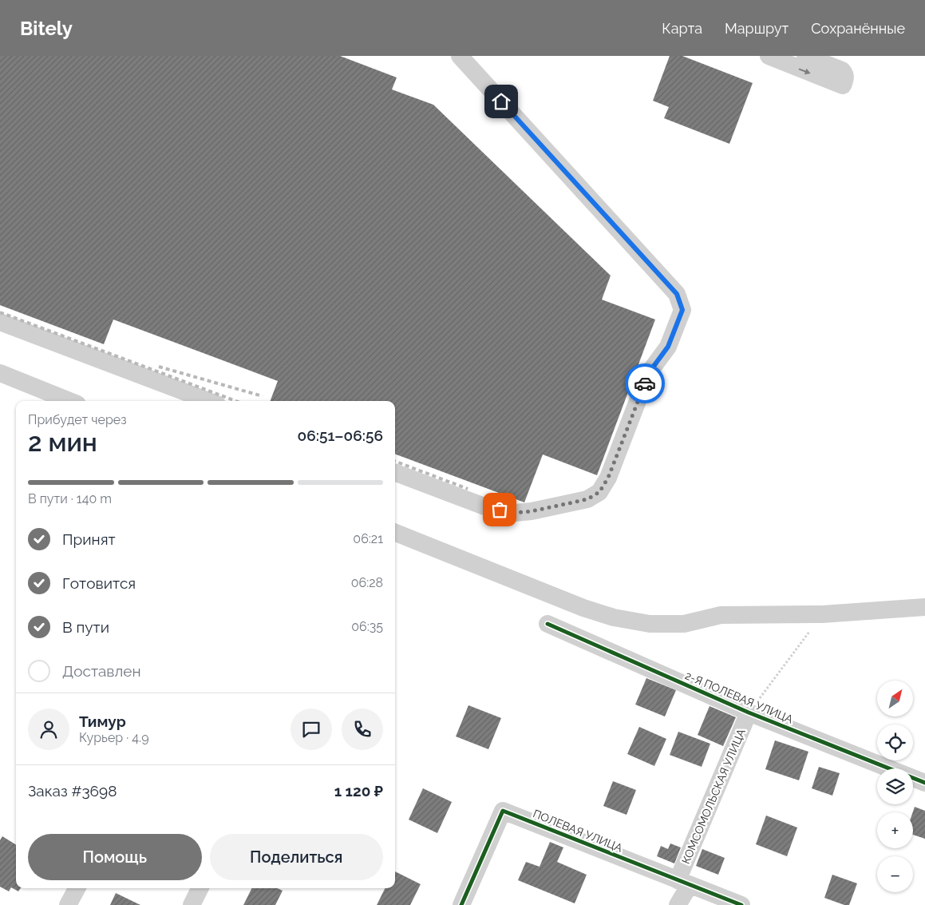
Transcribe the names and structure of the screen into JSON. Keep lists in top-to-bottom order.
{
  "streets": {
    "street": ["2-Я ПОЛЕВАЯ УЛИЦА", "КОМСОМОЛЬСКАЯ УЛИЦА", "ПОЛЕВАЯ УЛИЦА"]
  },
  "crossings": [
    ["2-Я ПОЛЕВАЯ УЛИЦА", "КОМСОМОЛЬСКАЯ УЛИЦА"],
    ["КОМСОМОЛЬСКАЯ УЛИЦА", "ПОЛЕВАЯ УЛИЦА"]
  ],
  "north": "top right",
  "page": {
    "header": "Bitely",
    "nav": ["Карта", "Маршрут", "Сохранённые"],
    "heading": ["2 мин", "Прибудет через", "06:51–06:56"],
    "panel": [
      "Тимур",
      "Курьер · 4.9",
      "Заказ #3698",
      "1 120 ₽"
    ],
    "bar": "В пути · 140 m",
    "list": [
      ["Принят", "06:21"],
      ["Готовится", "06:28"],
      ["В пути", "06:35"],
      "Доставлен"
    ],
    "map_buttons": ["+", "−"],
    "buttons": ["Помощь", "Поделиться"]
  }
}
